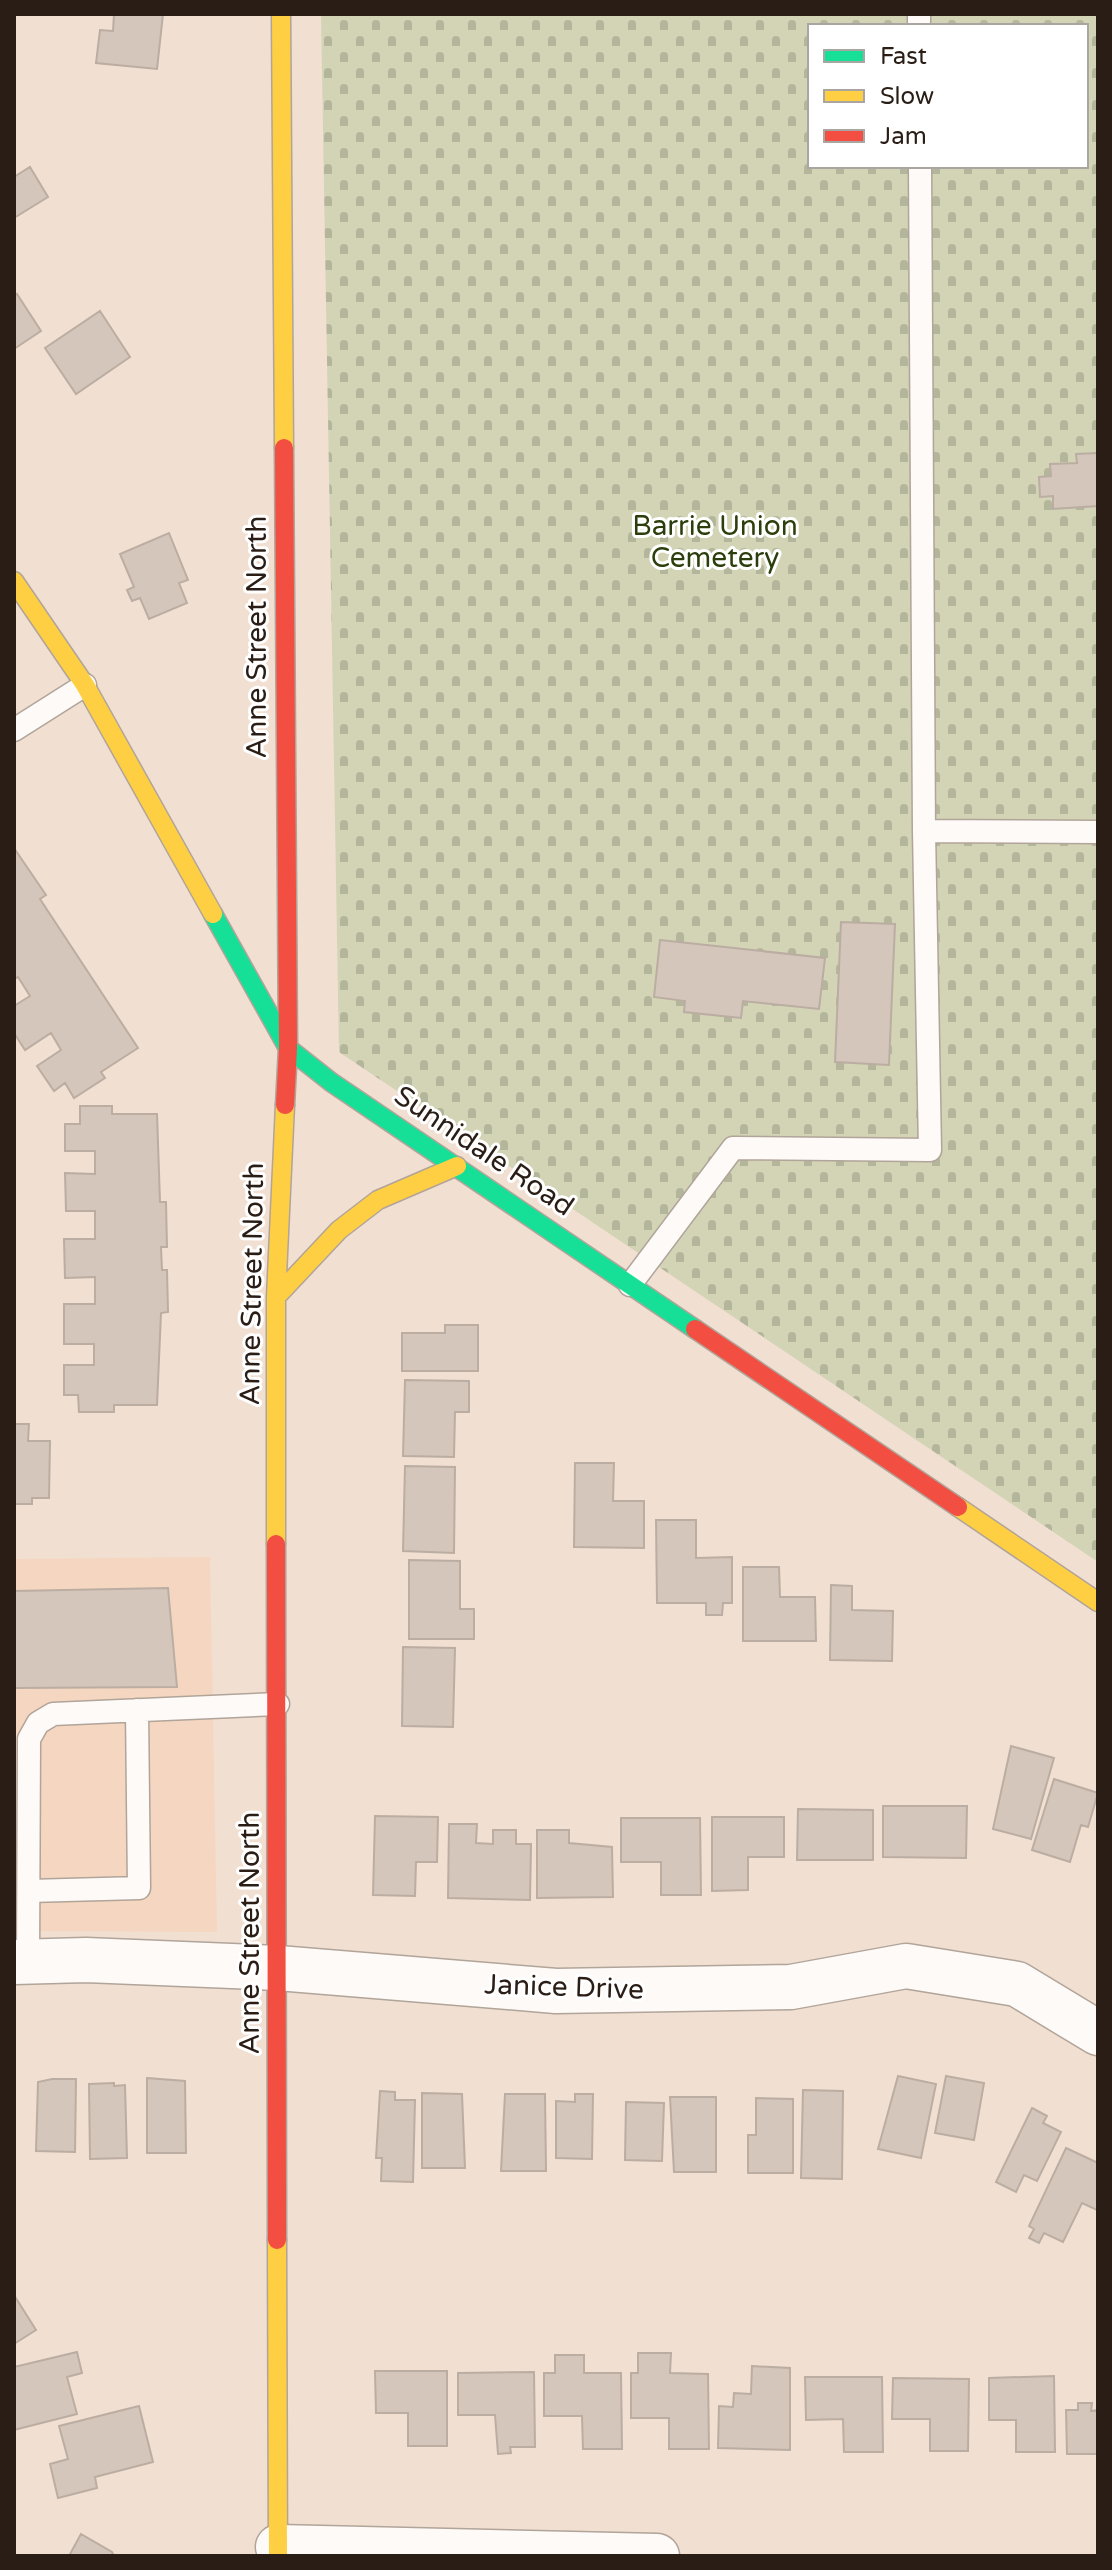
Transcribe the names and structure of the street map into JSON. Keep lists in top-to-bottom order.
{
  "streets": {
    "street": ["Anne Street North", "Sunnidale Road", "Janice Drive"]
  },
  "crossings": [
    ["Anne Street North", "Sunnidale Road"],
    ["Anne Street North", "Janice Drive"]
  ],
  "parks": ["Barrie Union Cemetery"],
  "legend": ["Fast", "Slow", "Jam"]
}
